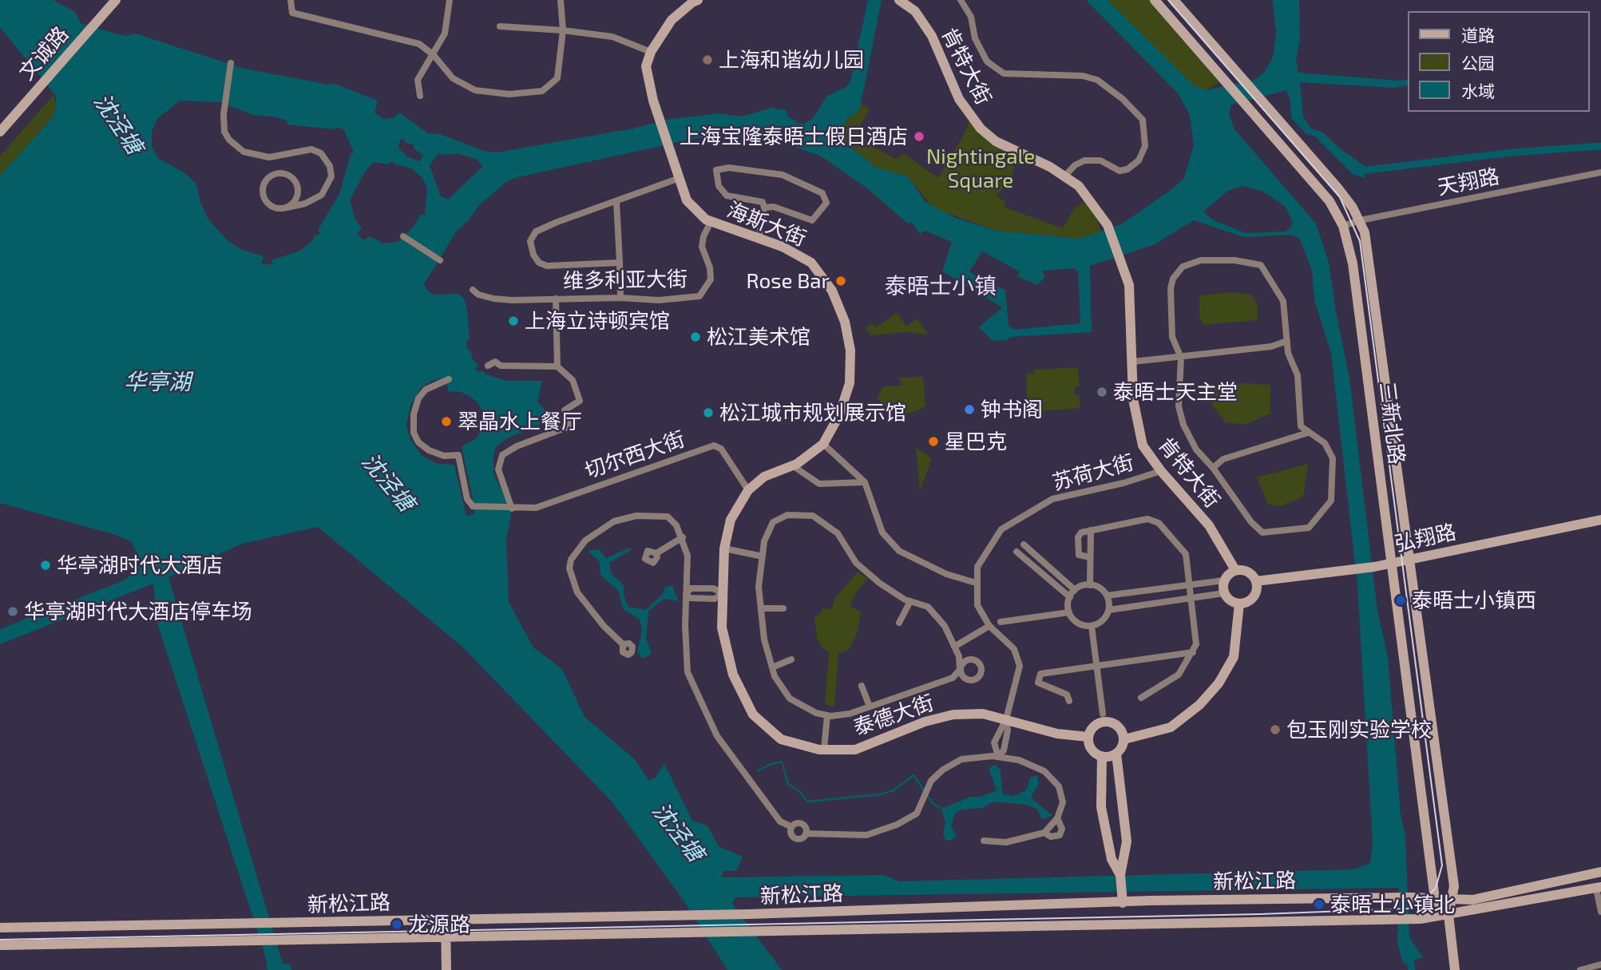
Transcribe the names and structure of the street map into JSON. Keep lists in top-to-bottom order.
{
  "streets": {
    "main road": [
      "文诚路",
      "肯特大街",
      "海斯大街",
      "三新北路",
      "弘翔路",
      "泰德大街",
      "新松江路"
    ],
    "street": [
      "天翔路",
      "维多利亚大街",
      "切尔西大街",
      "苏荷大街"
    ]
  },
  "crossings": [
    ["肯特大街", "苏荷大街"],
    ["肯特大街", "弘翔路"],
    ["天翔路", "三新北路"],
    ["海斯大街", "维多利亚大街"],
    ["海斯大街", "切尔西大街"],
    ["海斯大街", "泰德大街"],
    ["三新北路", "弘翔路"],
    ["三新北路", "新松江路"],
    ["切尔西大街", "泰德大街"]
  ],
  "districts": ["泰晤士小镇"],
  "water": ["沈泾塘", "华亭湖"],
  "parks": ["Nightingale Square"],
  "places": [
    "上海和谐幼儿园",
    "上海宝隆泰晤士假日酒店",
    "Rose Bar",
    "上海立诗顿宾馆",
    "松江美术馆",
    "泰晤士天主堂",
    "钟书阁",
    "松江城市规划展示馆",
    "翠晶水上餐厅",
    "星巴克",
    "华亭湖时代大酒店",
    "泰晤士小镇西",
    "华亭湖时代大酒店停车场",
    "包玉刚实验学校",
    "泰晤士小镇北",
    "龙源路"
  ],
  "legend": ["道路", "公园", "水域"]
}
